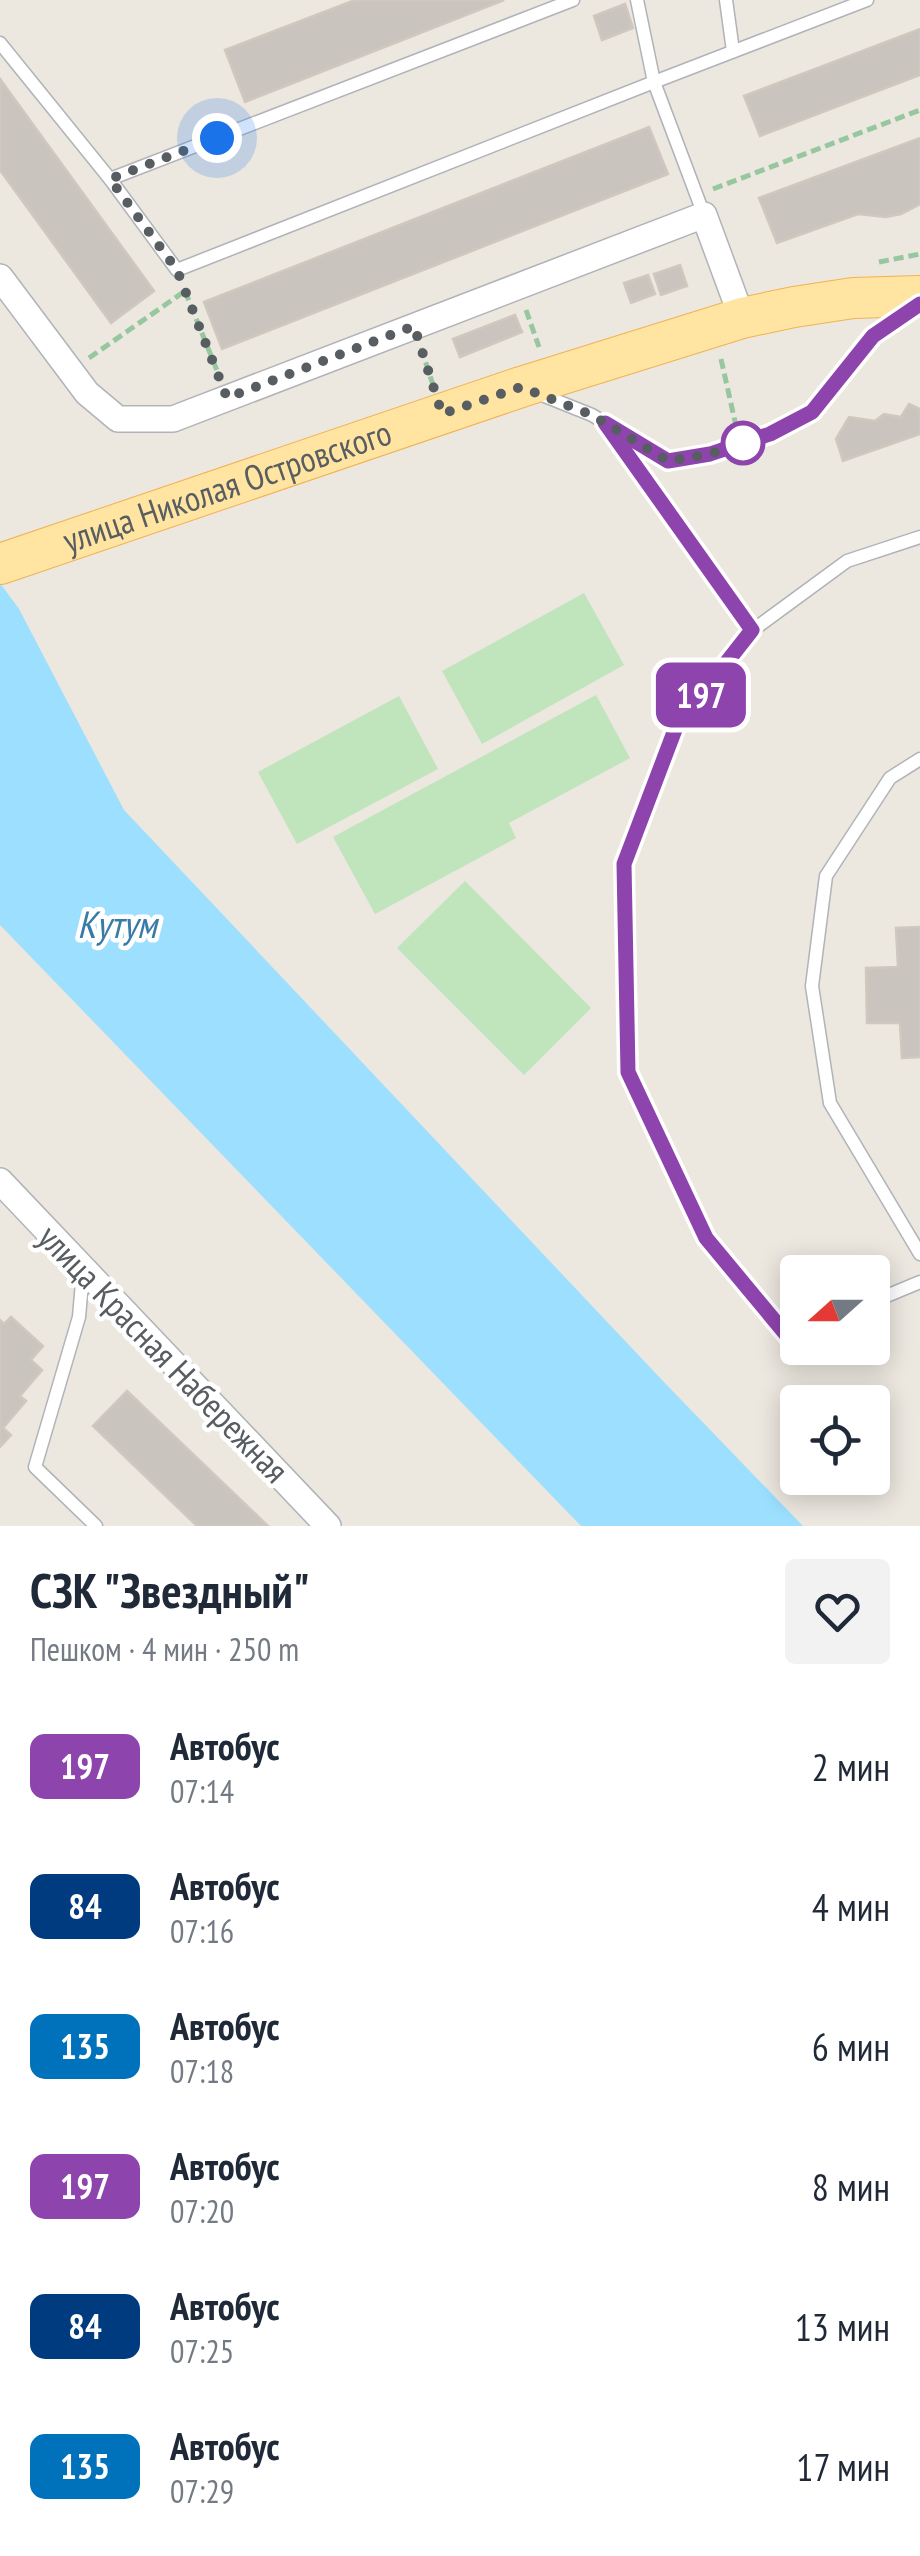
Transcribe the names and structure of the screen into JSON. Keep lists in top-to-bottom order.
{
  "streets": {
    "main road": ["улица Николая Островского"],
    "street": ["улица Красная Набережная"]
  },
  "water": ["Кутум"],
  "lines": ["bus line 197"],
  "north": "left",
  "page": {
    "on_map": "197",
    "heading": ["СЗК \"Звездный\"", "Пешком · 4 мин · 250 m"],
    "list": [
      {
        "mark": "197",
        "name": "Автобус",
        "note": "07:14",
        "value": "2 мин"
      },
      {
        "mark": "84",
        "name": "Автобус",
        "note": "07:16",
        "value": "4 мин"
      },
      {
        "mark": "135",
        "name": "Автобус",
        "note": "07:18",
        "value": "6 мин"
      },
      {
        "mark": "197",
        "name": "Автобус",
        "note": "07:20",
        "value": "8 мин"
      },
      {
        "mark": "84",
        "name": "Автобус",
        "note": "07:25",
        "value": "13 мин"
      },
      {
        "mark": "135",
        "name": "Автобус",
        "note": "07:29",
        "value": "17 мин"
      }
    ]
  }
}
